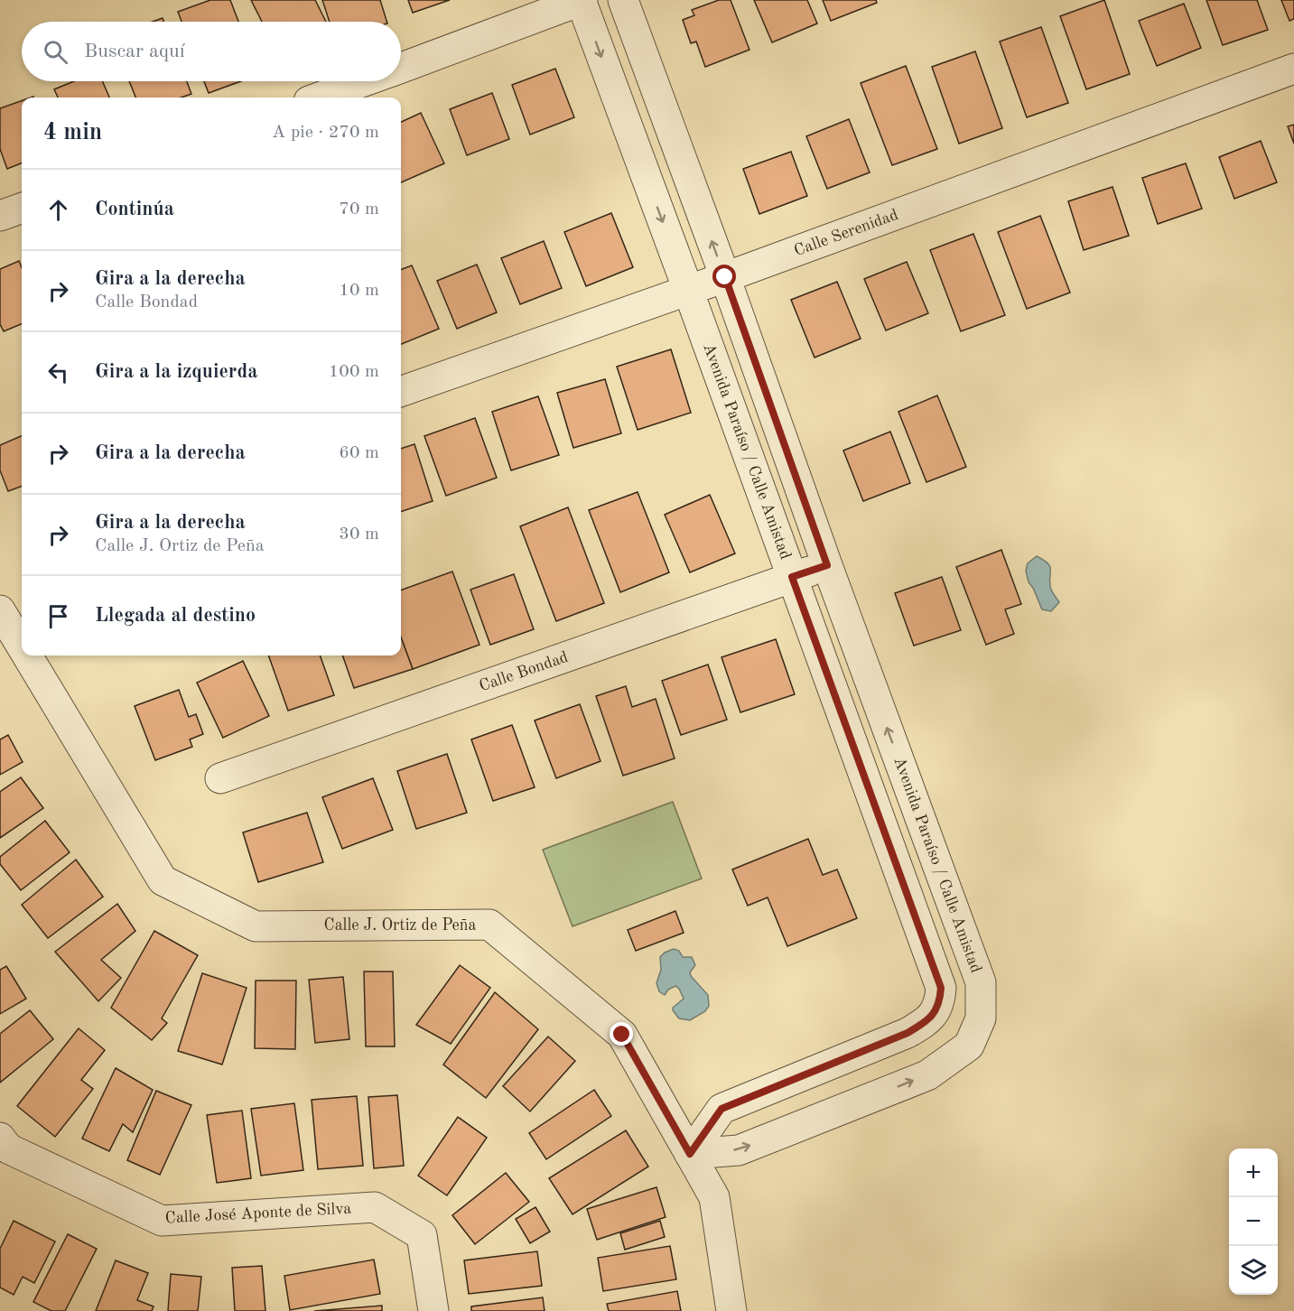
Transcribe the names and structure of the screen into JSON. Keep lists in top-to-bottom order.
{
  "streets": {
    "street": [
      "Calle Serenidad",
      "Avenida Paraíso / Calle Amistad",
      "Calle Bondad",
      "Calle J. Ortiz de Peña",
      "Calle José Aponte de Silva"
    ]
  },
  "crossings": [
    ["Calle Serenidad", "Avenida Paraíso / Calle Amistad"],
    ["Avenida Paraíso / Calle Amistad", "Calle Bondad"]
  ],
  "page": {
    "search": "Buscar aquí",
    "heading": ["4 min", "A pie · 270 m"],
    "list": [
      ["Continúa", "70 m"],
      ["Gira a la derecha", "Calle Bondad", "10 m"],
      ["Gira a la izquierda", "100 m"],
      ["Gira a la derecha", "60 m"],
      ["Gira a la derecha", "Calle J. Ortiz de Peña", "30 m"],
      "Llegada al destino"
    ],
    "map_buttons": ["+", "−"]
  }
}
